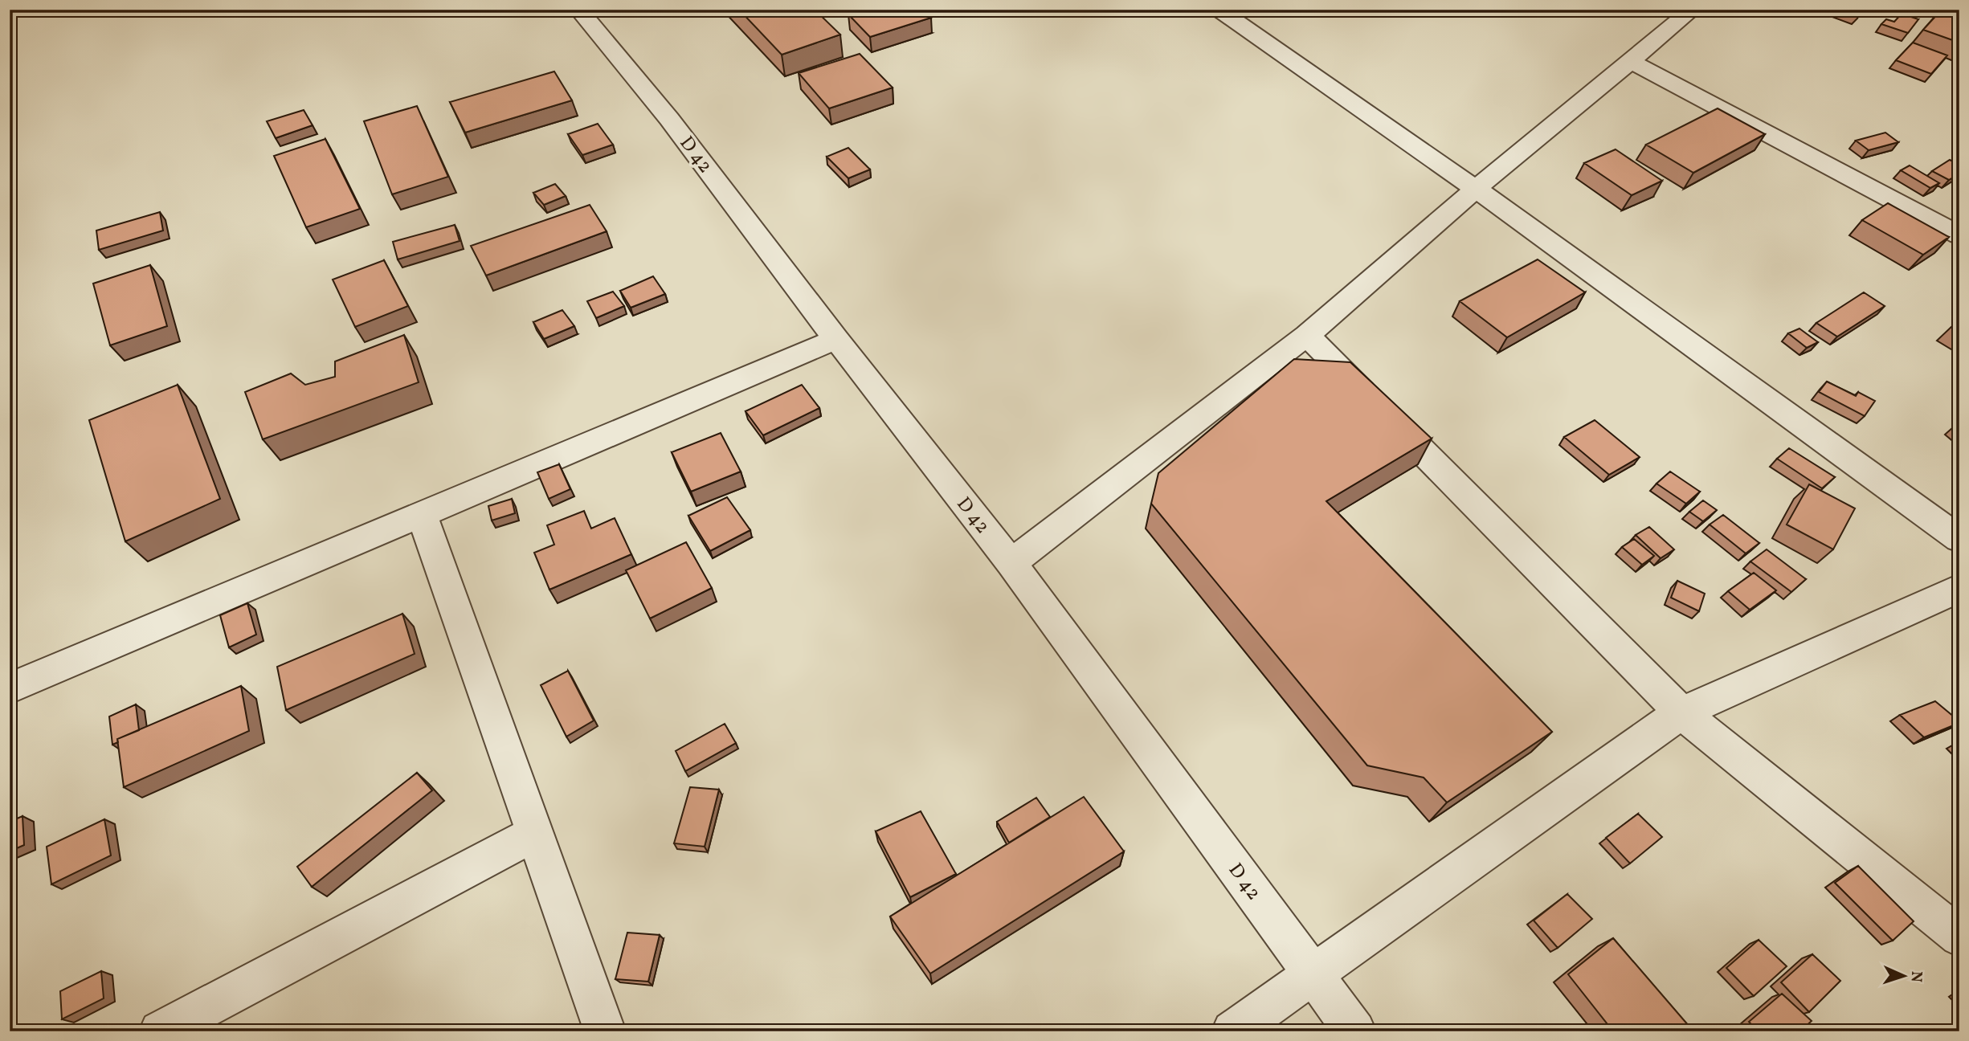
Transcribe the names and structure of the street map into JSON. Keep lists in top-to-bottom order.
{
  "streets": {
    "street": ["D 42"]
  },
  "north": "right"
}
